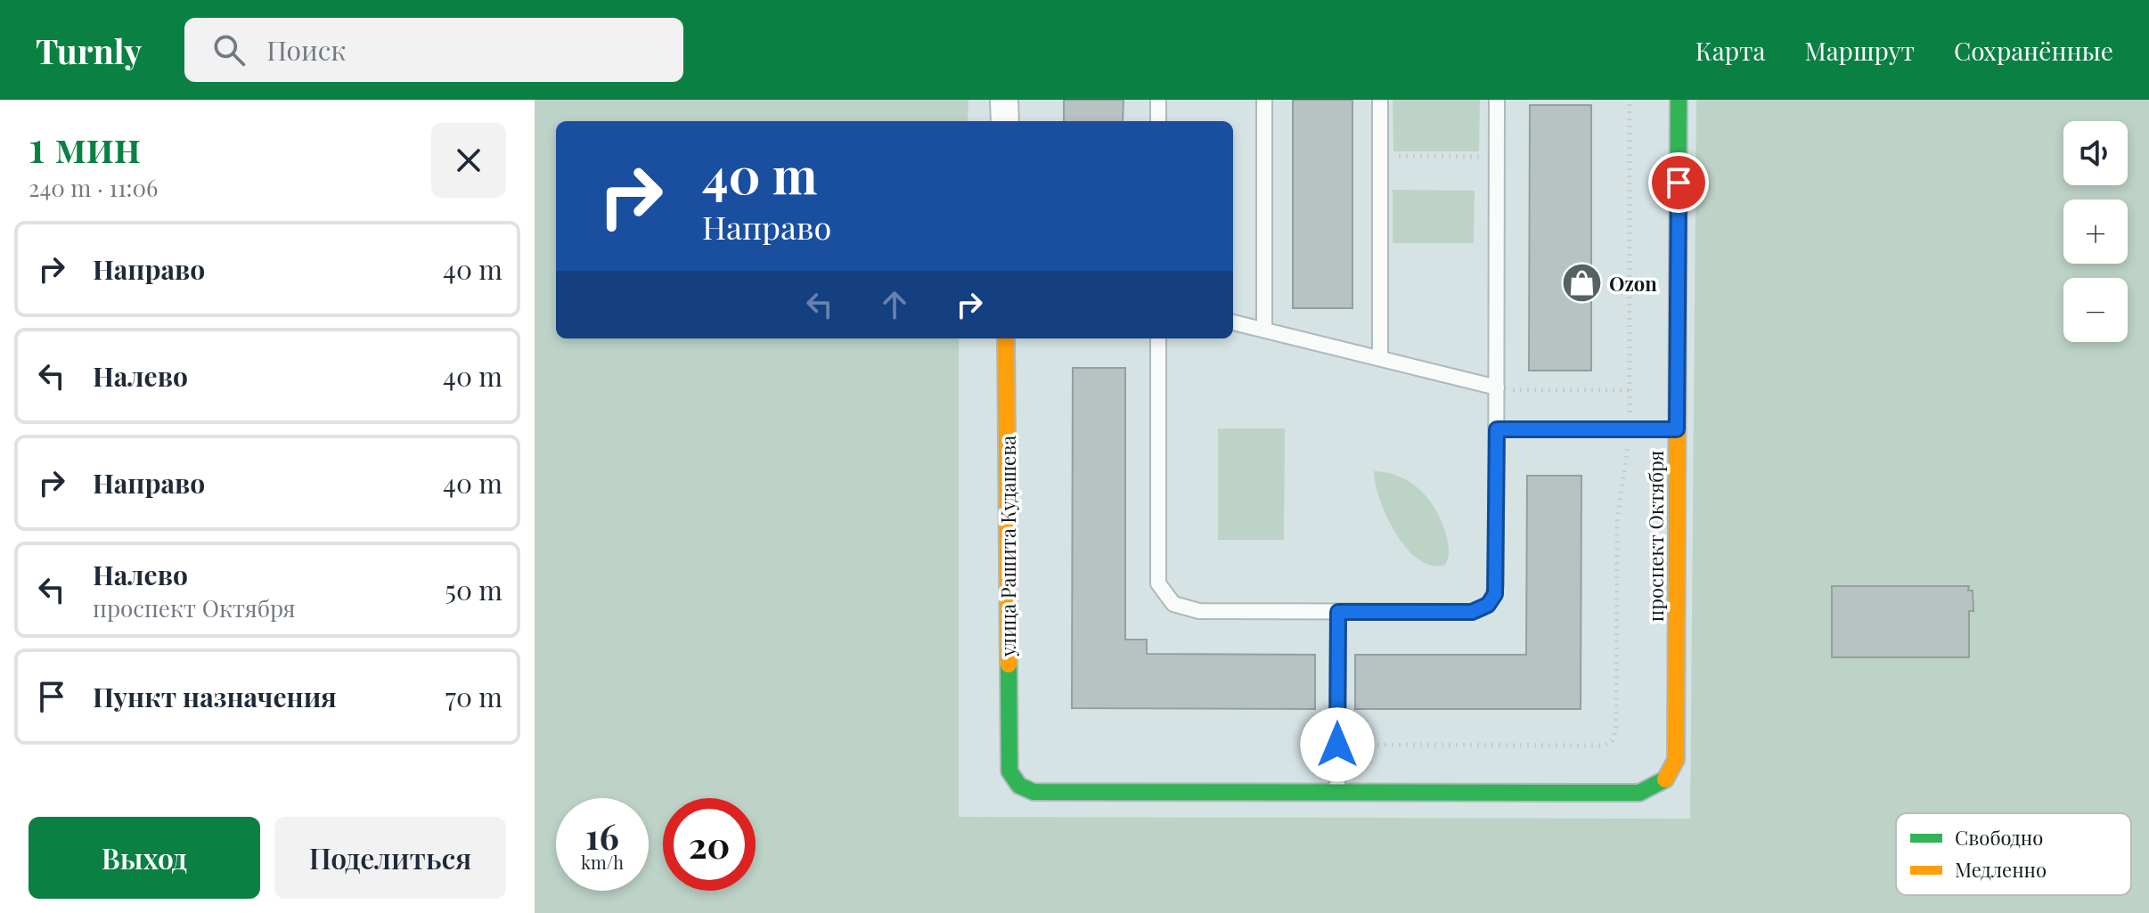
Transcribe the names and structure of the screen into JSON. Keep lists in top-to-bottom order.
{
  "streets": {
    "street": ["проспект Октября", "улица Рашита Кудашева"]
  },
  "crossings": [
    ["проспект Октября", "улица Рашита Кудашева"]
  ],
  "places": {
    "shop": ["Ozon"]
  },
  "legend": ["Свободно", "Медленно"],
  "page": {
    "header": "Turnly",
    "search": "Поиск",
    "nav": ["Карта", "Маршрут", "Сохранённые"],
    "heading": ["1 мин", "240 m · 11:06"],
    "map_buttons": ["+", "−"],
    "turn": ["40 m", "Направо"],
    "list": [
      {
        "name": "Направо",
        "value": "40 m"
      },
      {
        "name": "Налево",
        "value": "40 m"
      },
      {
        "name": "Направо",
        "value": "40 m"
      },
      {
        "name": "Налево",
        "note": "проспект Октября",
        "value": "50 m"
      },
      {
        "name": "Пункт назначения",
        "value": "70 m"
      }
    ],
    "speed": "16 km/h",
    "limit": "20",
    "buttons": ["Выход", "Поделиться"]
  }
}
